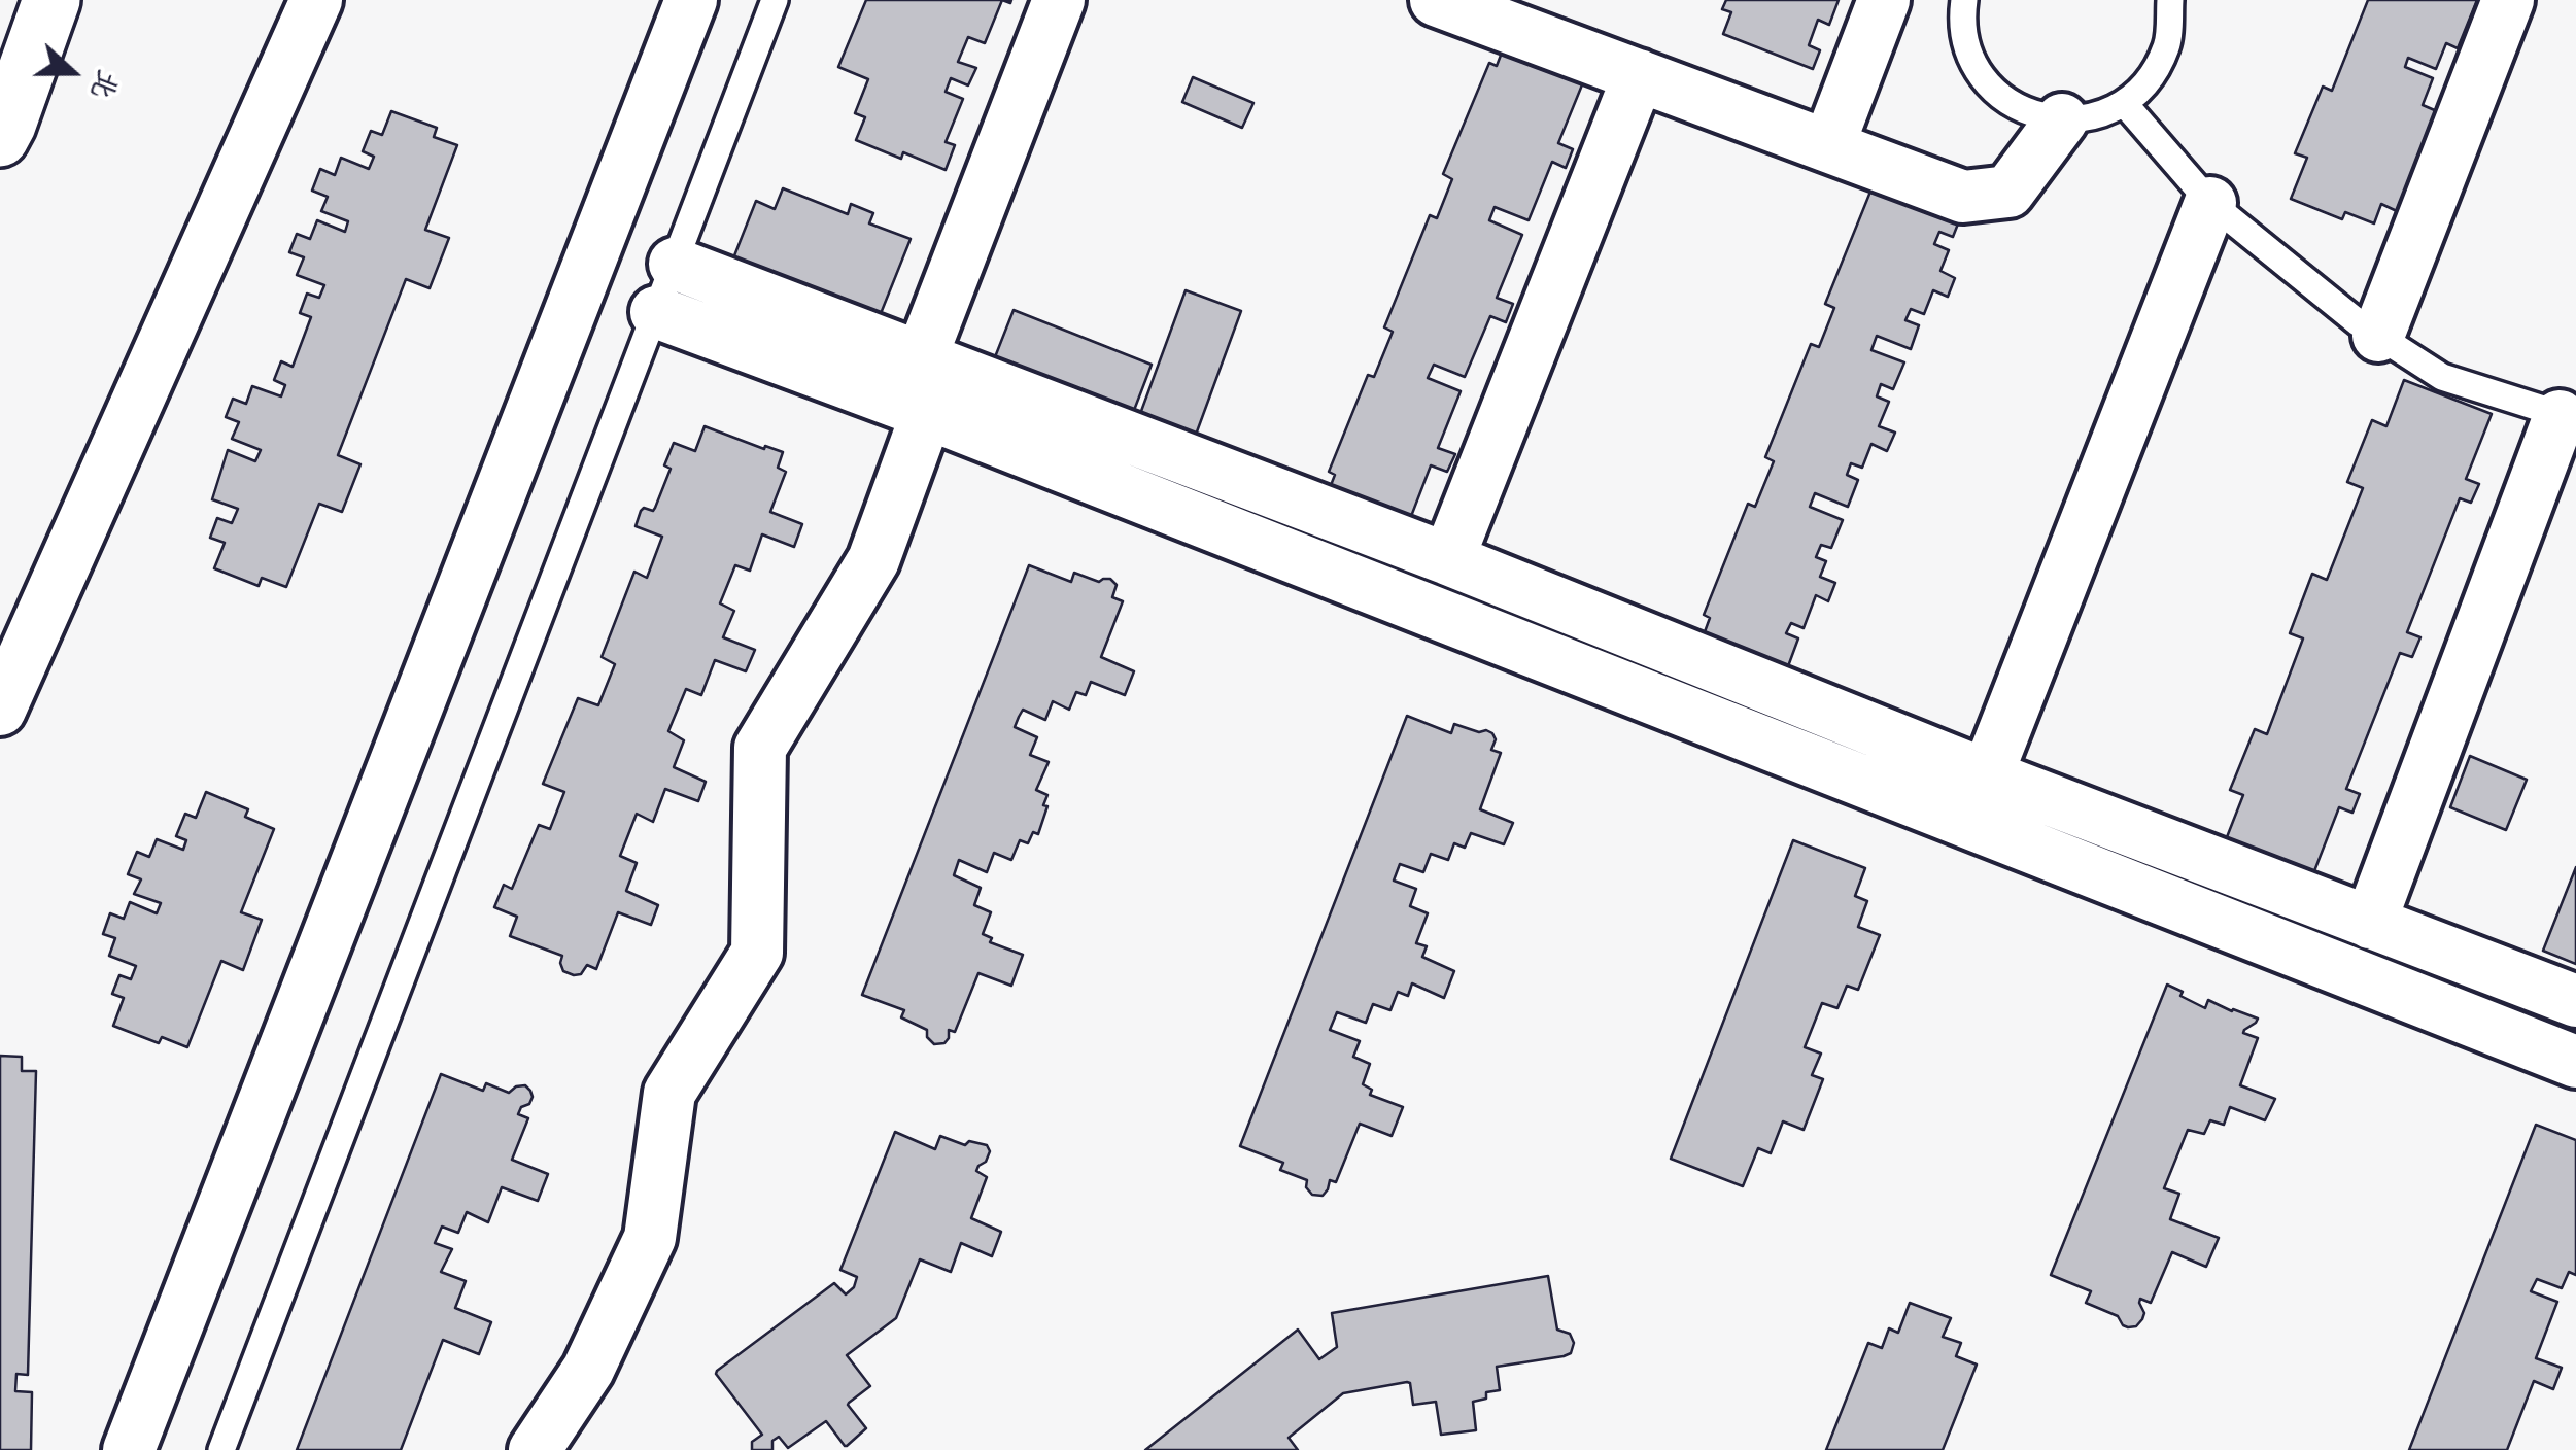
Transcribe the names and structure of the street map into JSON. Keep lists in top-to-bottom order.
{
  "north": "right"
}
